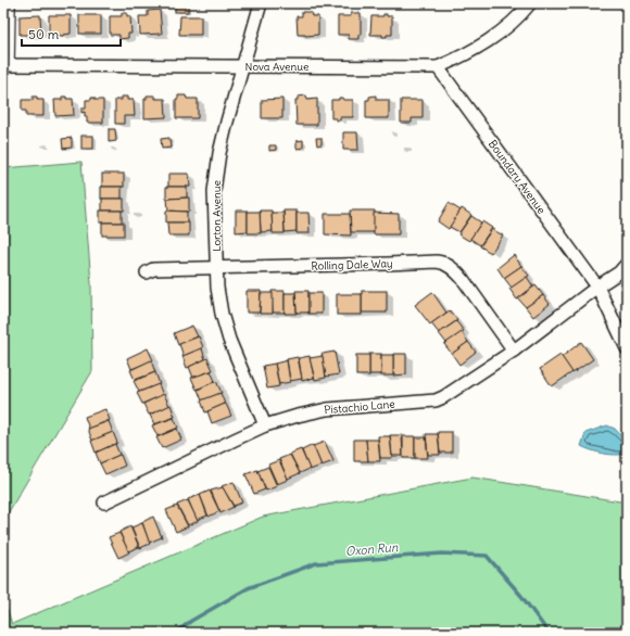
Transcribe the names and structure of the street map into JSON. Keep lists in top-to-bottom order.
{
  "streets": {
    "street": [
      "Nova Avenue",
      "Boundary Avenue",
      "Lorton Avenue",
      "Rolling Dale Way",
      "Pistachio Lane"
    ]
  },
  "crossings": [
    ["Nova Avenue", "Boundary Avenue"],
    ["Nova Avenue", "Lorton Avenue"],
    ["Boundary Avenue", "Pistachio Lane"],
    ["Lorton Avenue", "Rolling Dale Way"],
    ["Lorton Avenue", "Pistachio Lane"],
    ["Rolling Dale Way", "Pistachio Lane"]
  ],
  "water": ["Oxon Run"],
  "scale_bar": "50 m"
}
